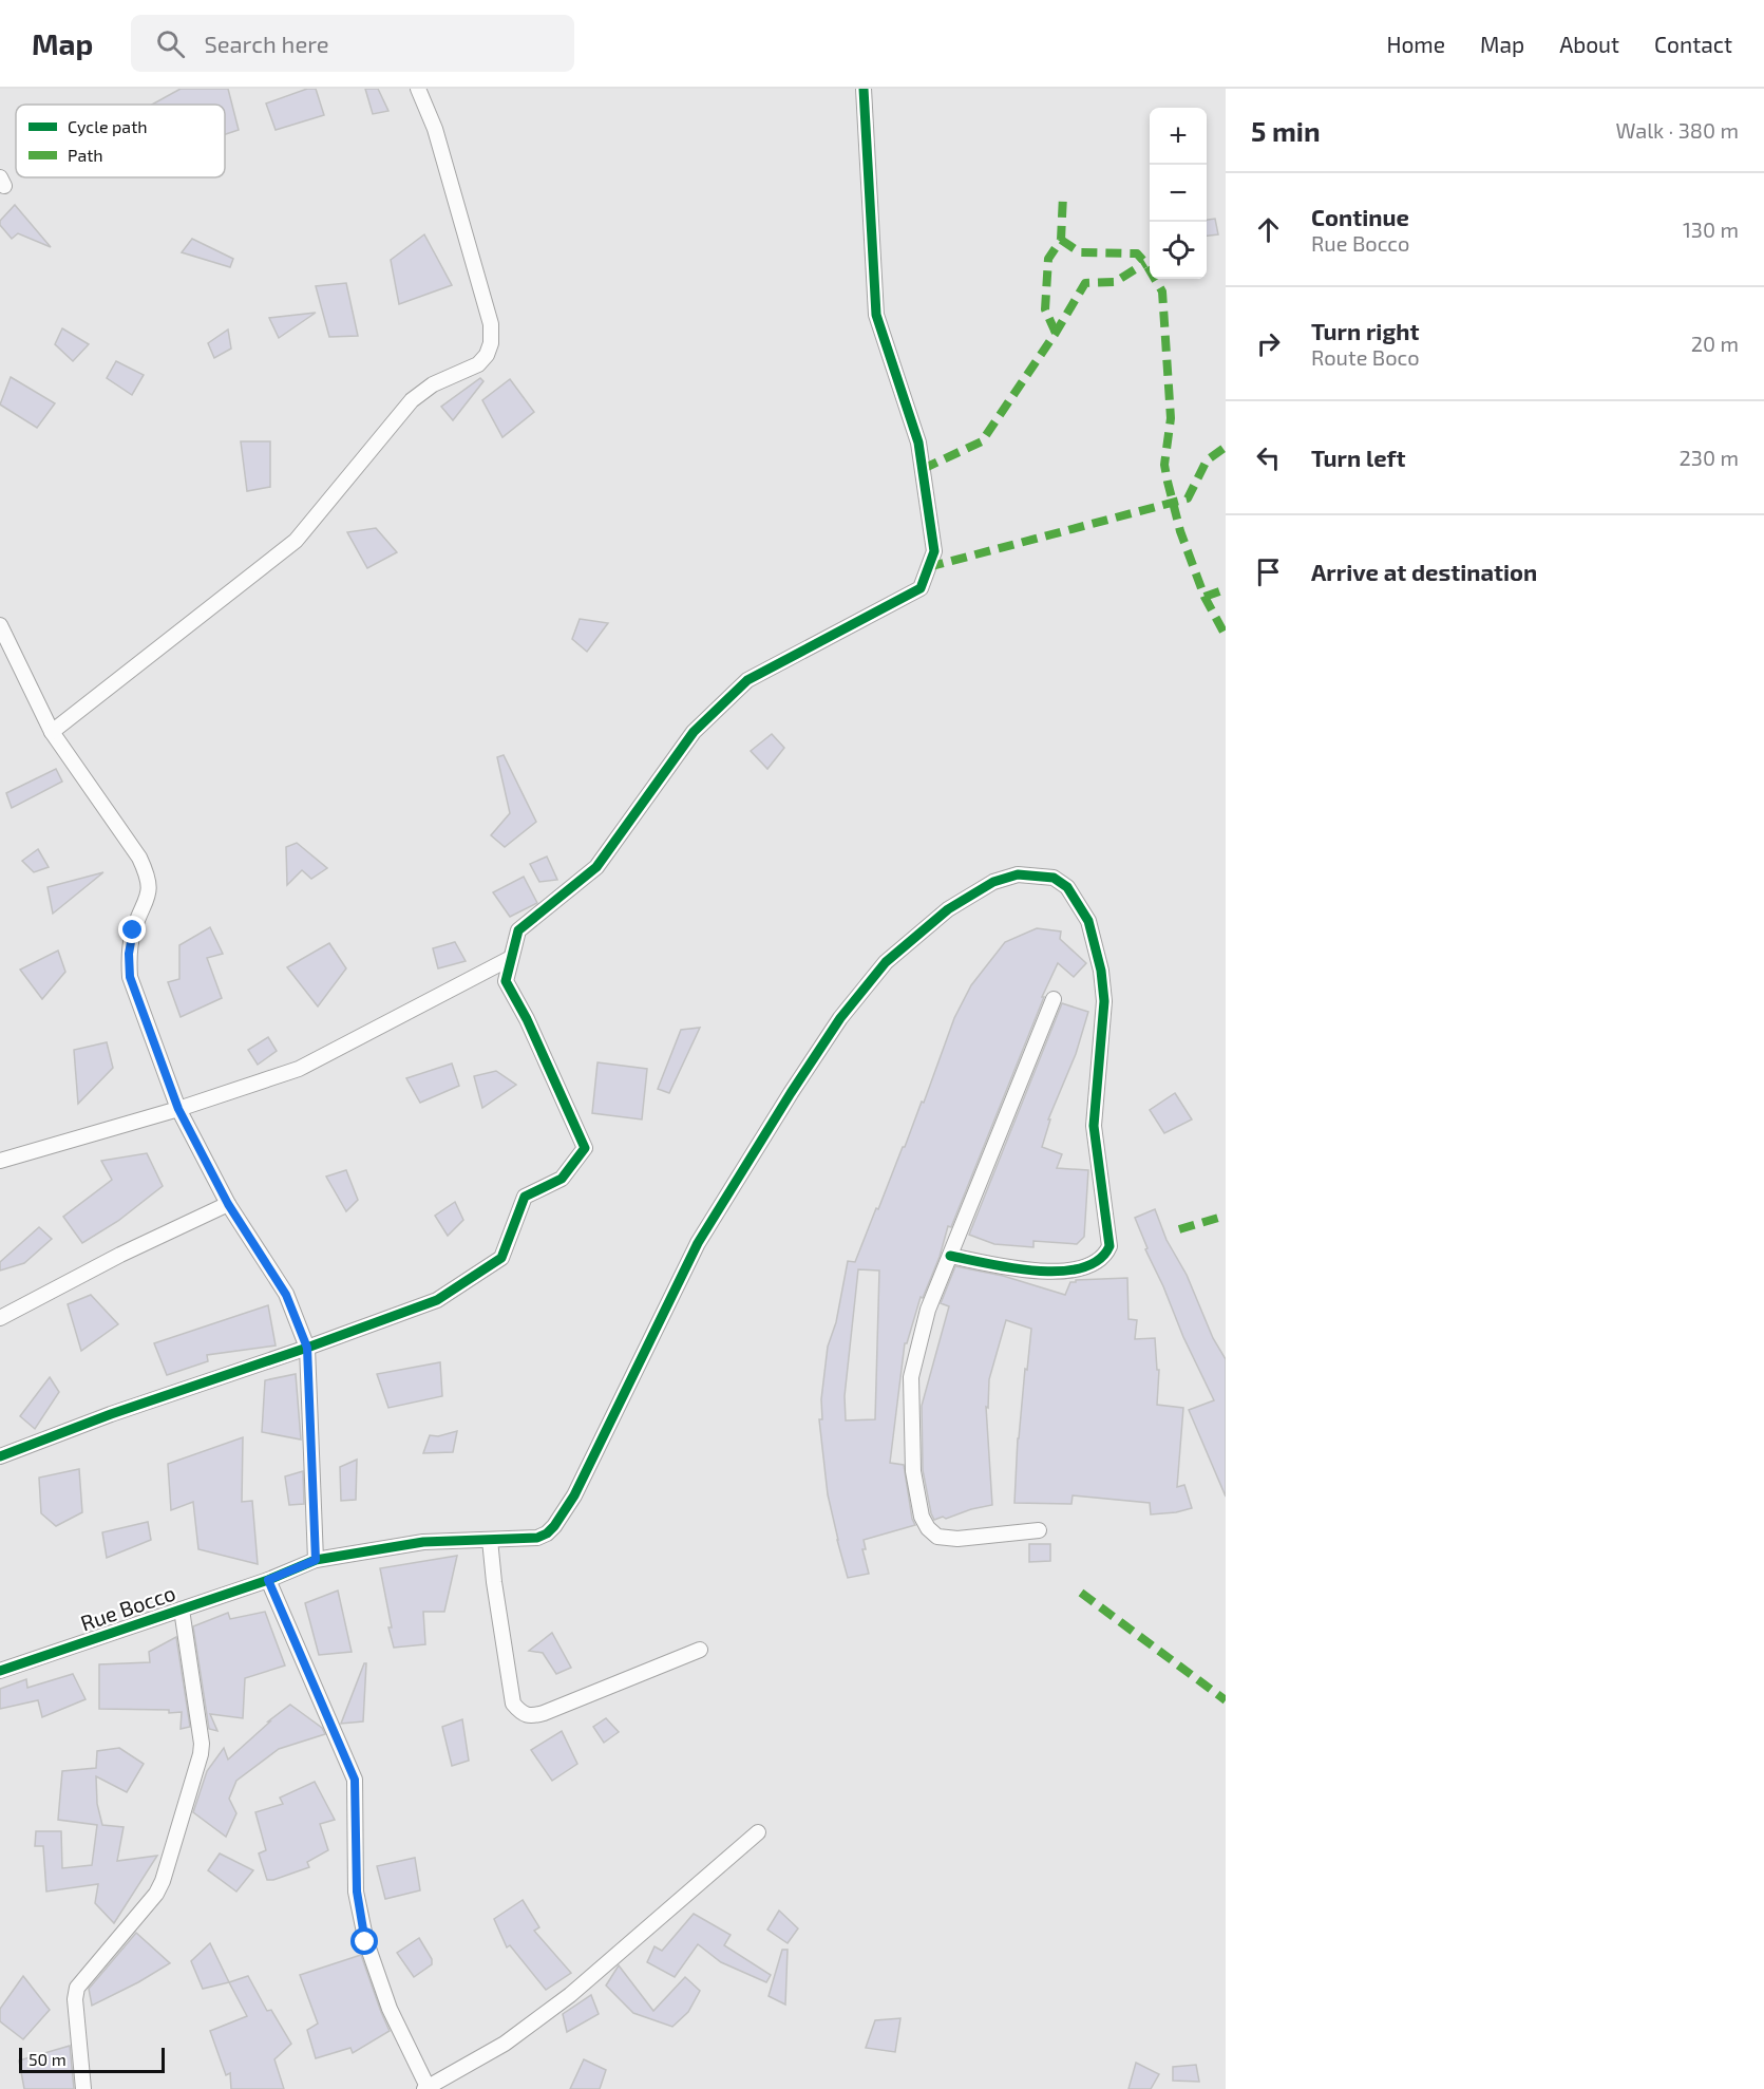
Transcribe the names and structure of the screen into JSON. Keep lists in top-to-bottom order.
{
  "streets": {
    "street": ["Rue Bocco"]
  },
  "legend": ["Cycle path", "Path"],
  "scale_bar": "50 m",
  "page": {
    "header": "Map",
    "search": "Search here",
    "nav": [
      "Home",
      "Map",
      "About",
      "Contact"
    ],
    "heading": ["5 min", "Walk · 380 m"],
    "map_buttons": ["+", "−"],
    "list": [
      ["Continue", "Rue Bocco", "130 m"],
      ["Turn right", "Route Boco", "20 m"],
      ["Turn left", "230 m"],
      "Arrive at destination"
    ],
    "scale": "50 m"
  }
}
